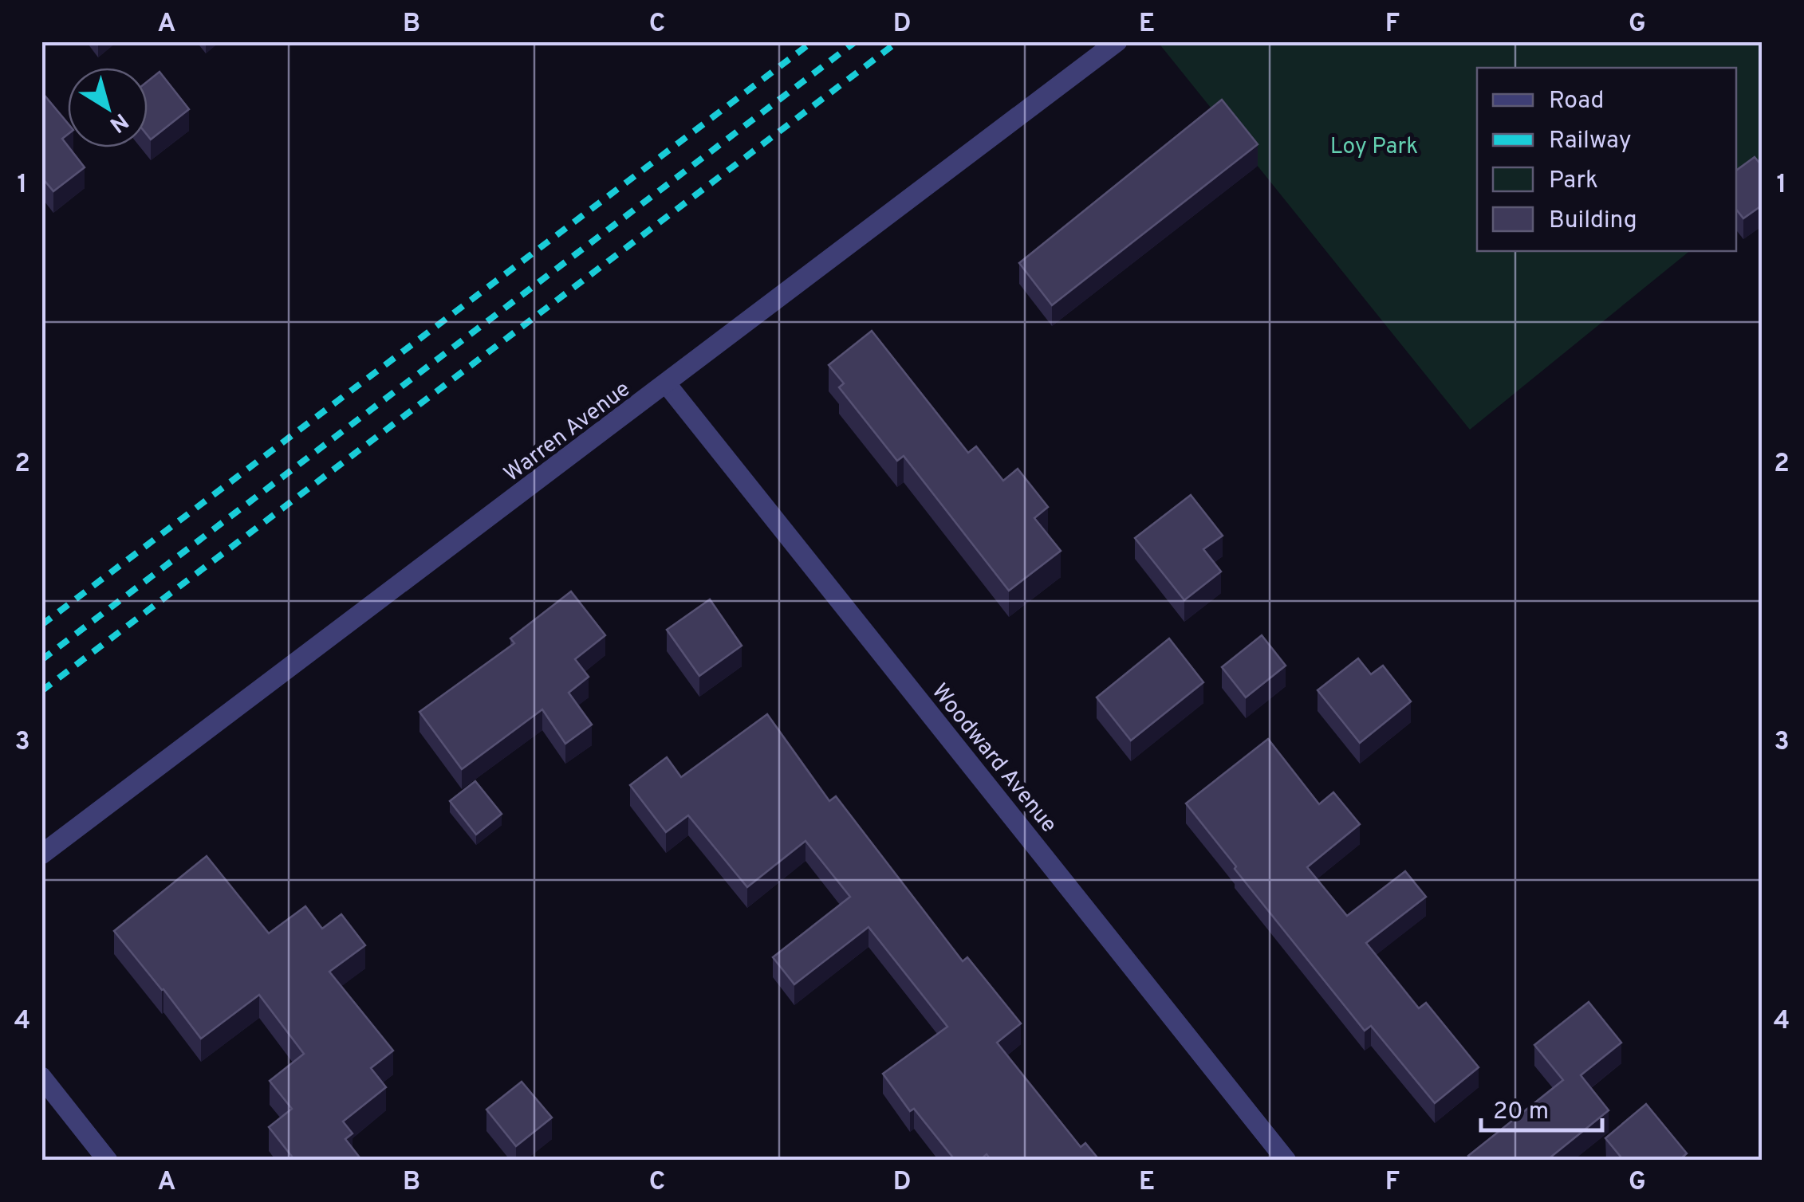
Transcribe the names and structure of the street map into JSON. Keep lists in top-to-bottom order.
{
  "streets": {
    "street": ["Warren Avenue", "Woodward Avenue"]
  },
  "crossings": [
    ["Warren Avenue", "Woodward Avenue"]
  ],
  "parks": ["Loy Park"],
  "legend": [
    "Road",
    "Railway",
    "Park",
    "Building"
  ],
  "scale_bar": "20 m",
  "north": "bottom right",
  "grid": {
    "columns": [
      "A",
      "B",
      "C",
      "D",
      "E",
      "F",
      "G"
    ],
    "rows": [
      "1",
      "2",
      "3",
      "4"
    ]
  }
}
